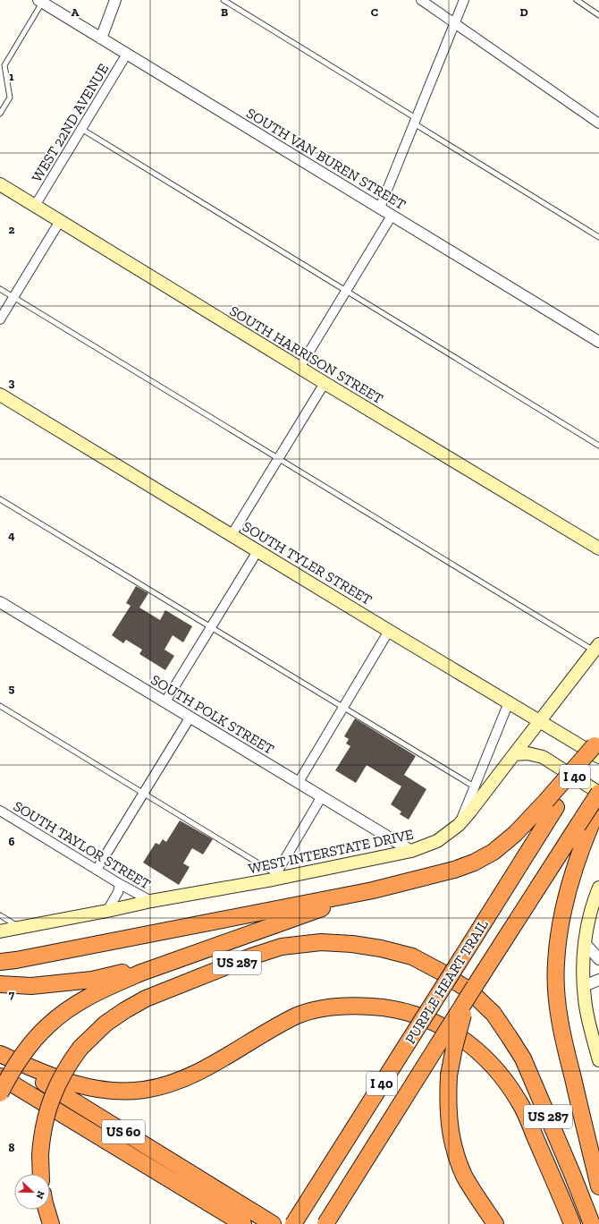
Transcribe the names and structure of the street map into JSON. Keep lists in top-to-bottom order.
{
  "streets": {
    "highway": [
      "I 40",
      "US 287",
      "PURPLE HEART TRAIL",
      "US 60"
    ],
    "main road": ["SOUTH HARRISON STREET", "SOUTH TYLER STREET", "WEST INTERSTATE DRIVE"],
    "street": [
      "WEST 22ND AVENUE",
      "SOUTH VAN BUREN STREET",
      "SOUTH POLK STREET",
      "SOUTH TAYLOR STREET"
    ]
  },
  "crossings": [
    ["WEST 22ND AVENUE", "SOUTH VAN BUREN STREET"],
    ["WEST 22ND AVENUE", "SOUTH HARRISON STREET"],
    ["SOUTH TYLER STREET", "WEST INTERSTATE DRIVE"],
    ["SOUTH POLK STREET", "WEST INTERSTATE DRIVE"],
    ["SOUTH TAYLOR STREET", "WEST INTERSTATE DRIVE"]
  ],
  "north": "right",
  "grid": {
    "columns": [
      "A",
      "B",
      "C",
      "D"
    ],
    "rows": [
      "1",
      "2",
      "3",
      "4",
      "5",
      "6",
      "7",
      "8"
    ]
  }
}
